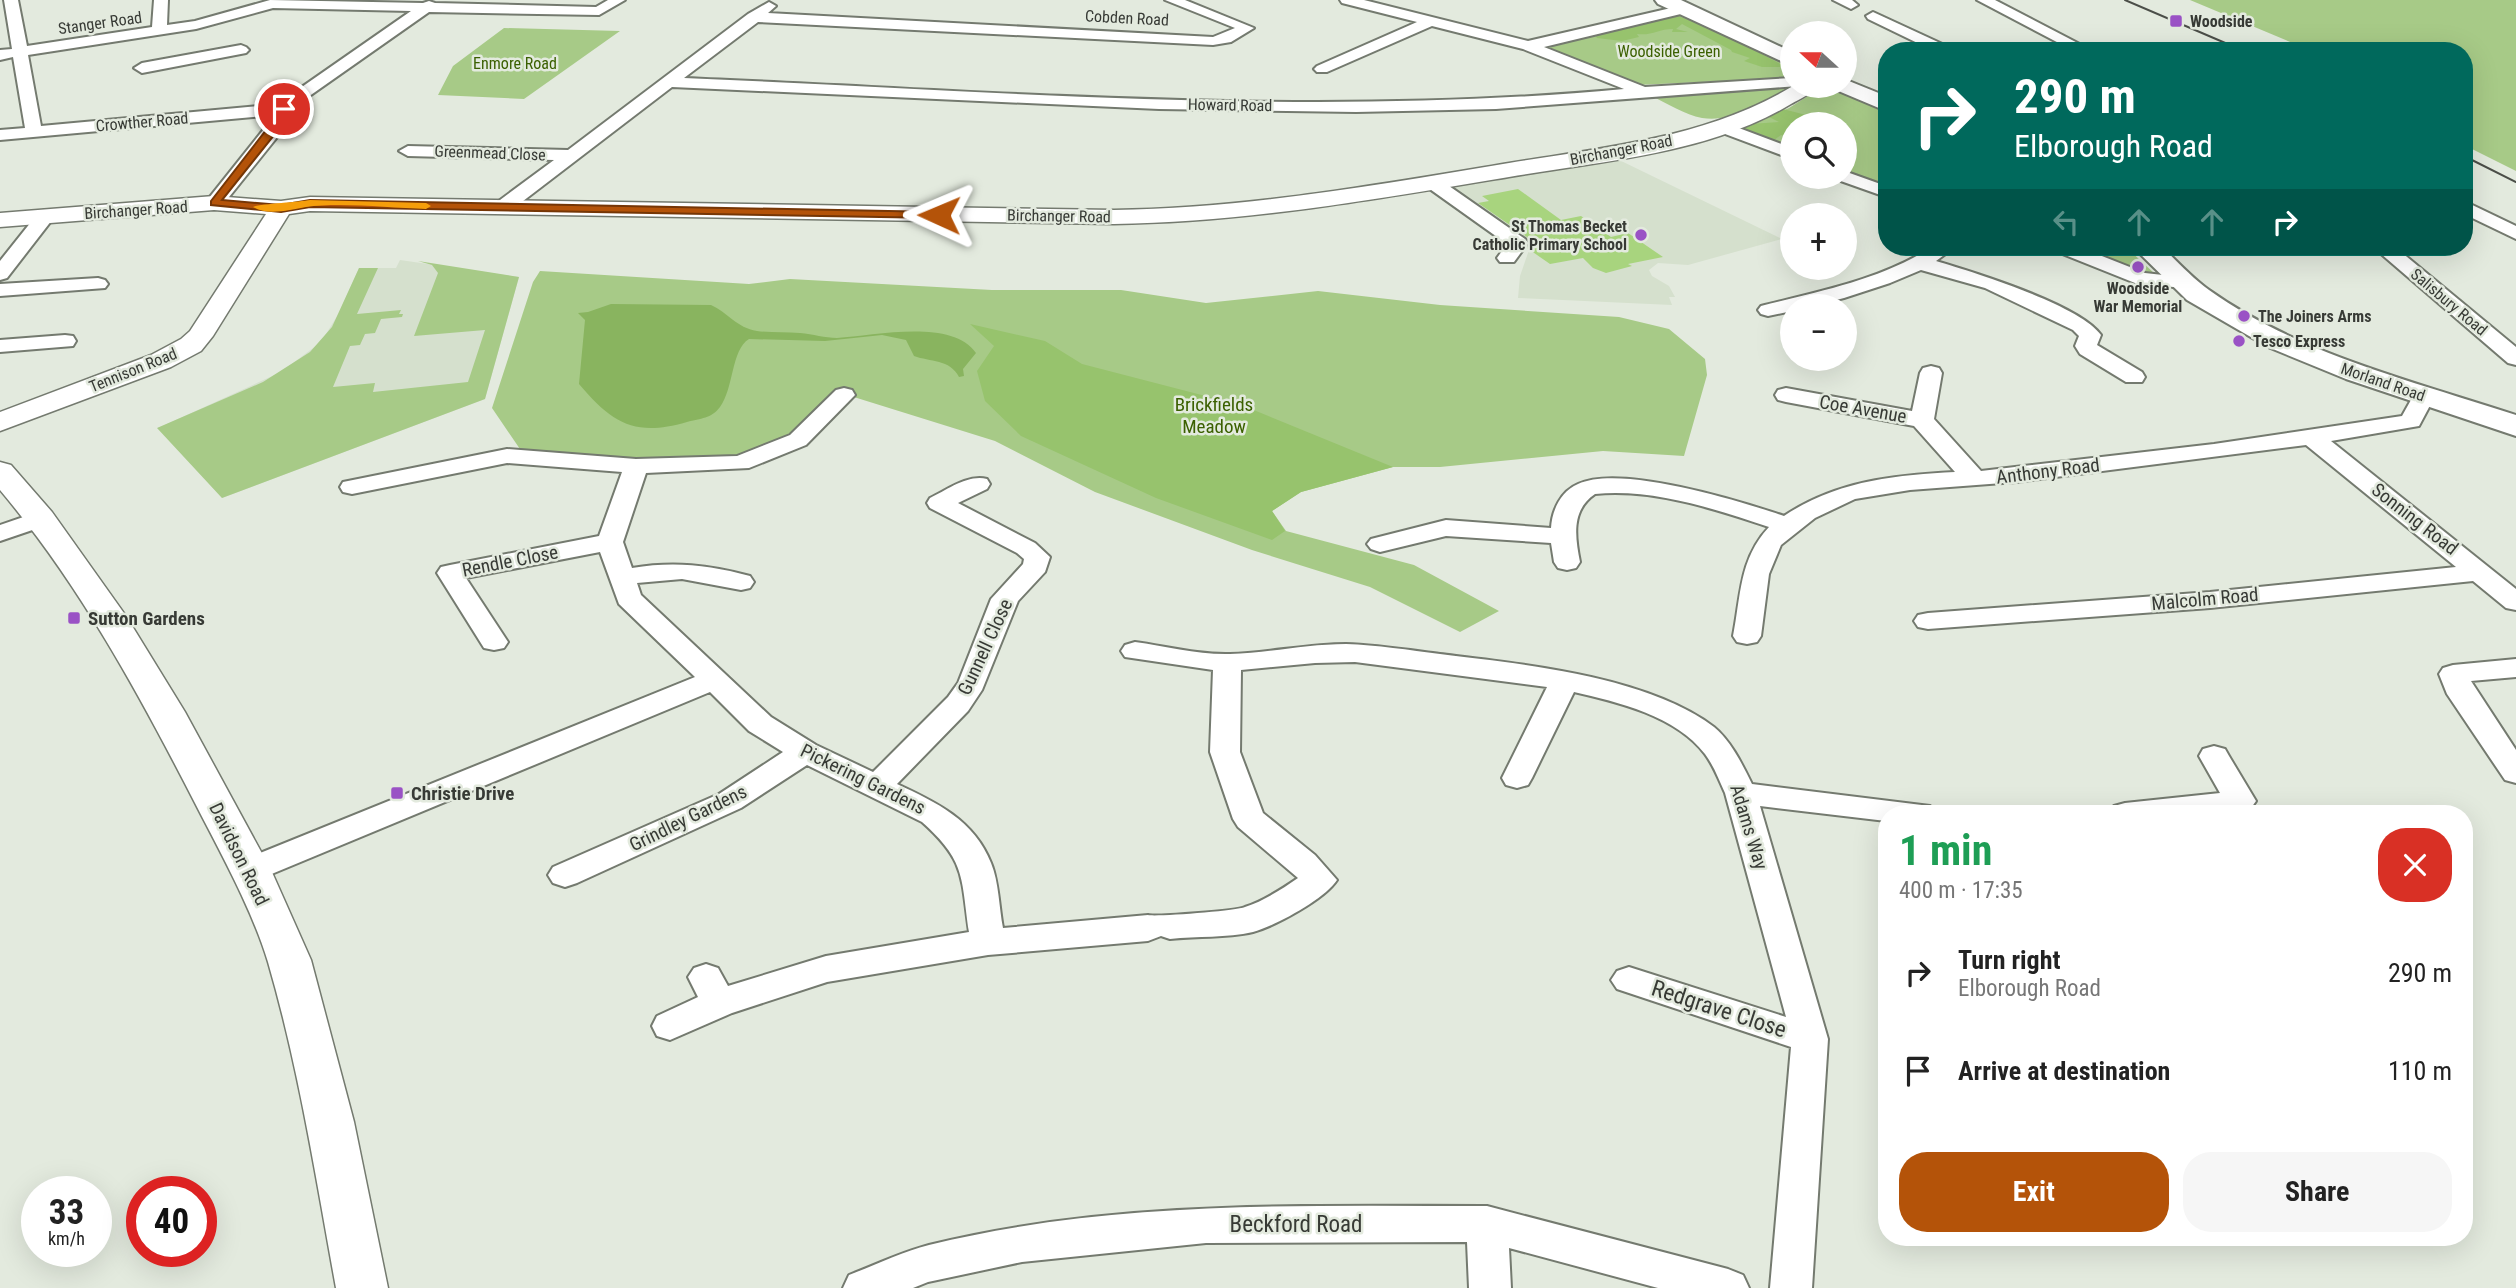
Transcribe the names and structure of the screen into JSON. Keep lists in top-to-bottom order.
{
  "streets": {
    "main road": ["Morland Road"],
    "street": [
      "Cobden Road",
      "Stanger Road",
      "Howard Road",
      "Crowther Road",
      "Birchanger Road",
      "Greenmead Close",
      "Salisbury Road",
      "Tennison Road",
      "Coe Avenue",
      "Anthony Road",
      "Sonning Road",
      "Rendle Close",
      "Malcolm Road",
      "Gunnell Close",
      "Pickering Gardens",
      "Grindley Gardens",
      "Adams Way",
      "Davidson Road",
      "Redgrave Close",
      "Beckford Road"
    ]
  },
  "crossings": [
    ["Birchanger Road", "Tennison Road"],
    ["Morland Road", "Anthony Road"],
    ["Coe Avenue", "Anthony Road"],
    ["Anthony Road", "Sonning Road"],
    ["Sonning Road", "Malcolm Road"],
    ["Gunnell Close", "Pickering Gardens"],
    ["Pickering Gardens", "Grindley Gardens"],
    ["Adams Way", "Redgrave Close"]
  ],
  "parks": ["Woodside Green", "Enmore Road", "Brickfields Meadow"],
  "places": {
    "transit": ["Woodside", "Sutton Gardens", "Christie Drive"],
    "other": [
      "St Thomas Becket Catholic Primary School",
      "Woodside War Memorial",
      "The Joiners Arms",
      "Tesco Express"
    ]
  },
  "north": "left",
  "page": {
    "map_buttons": ["+", "−"],
    "turn": ["290 m", "Elborough Road"],
    "heading": ["1 min", "400 m · 17:35"],
    "list": [
      {
        "name": "Turn right",
        "note": "Elborough Road",
        "value": "290 m"
      },
      {
        "name": "Arrive at destination",
        "value": "110 m"
      }
    ],
    "buttons": ["Exit", "Share"],
    "speed": "33 km/h",
    "limit": "40"
  }
}
